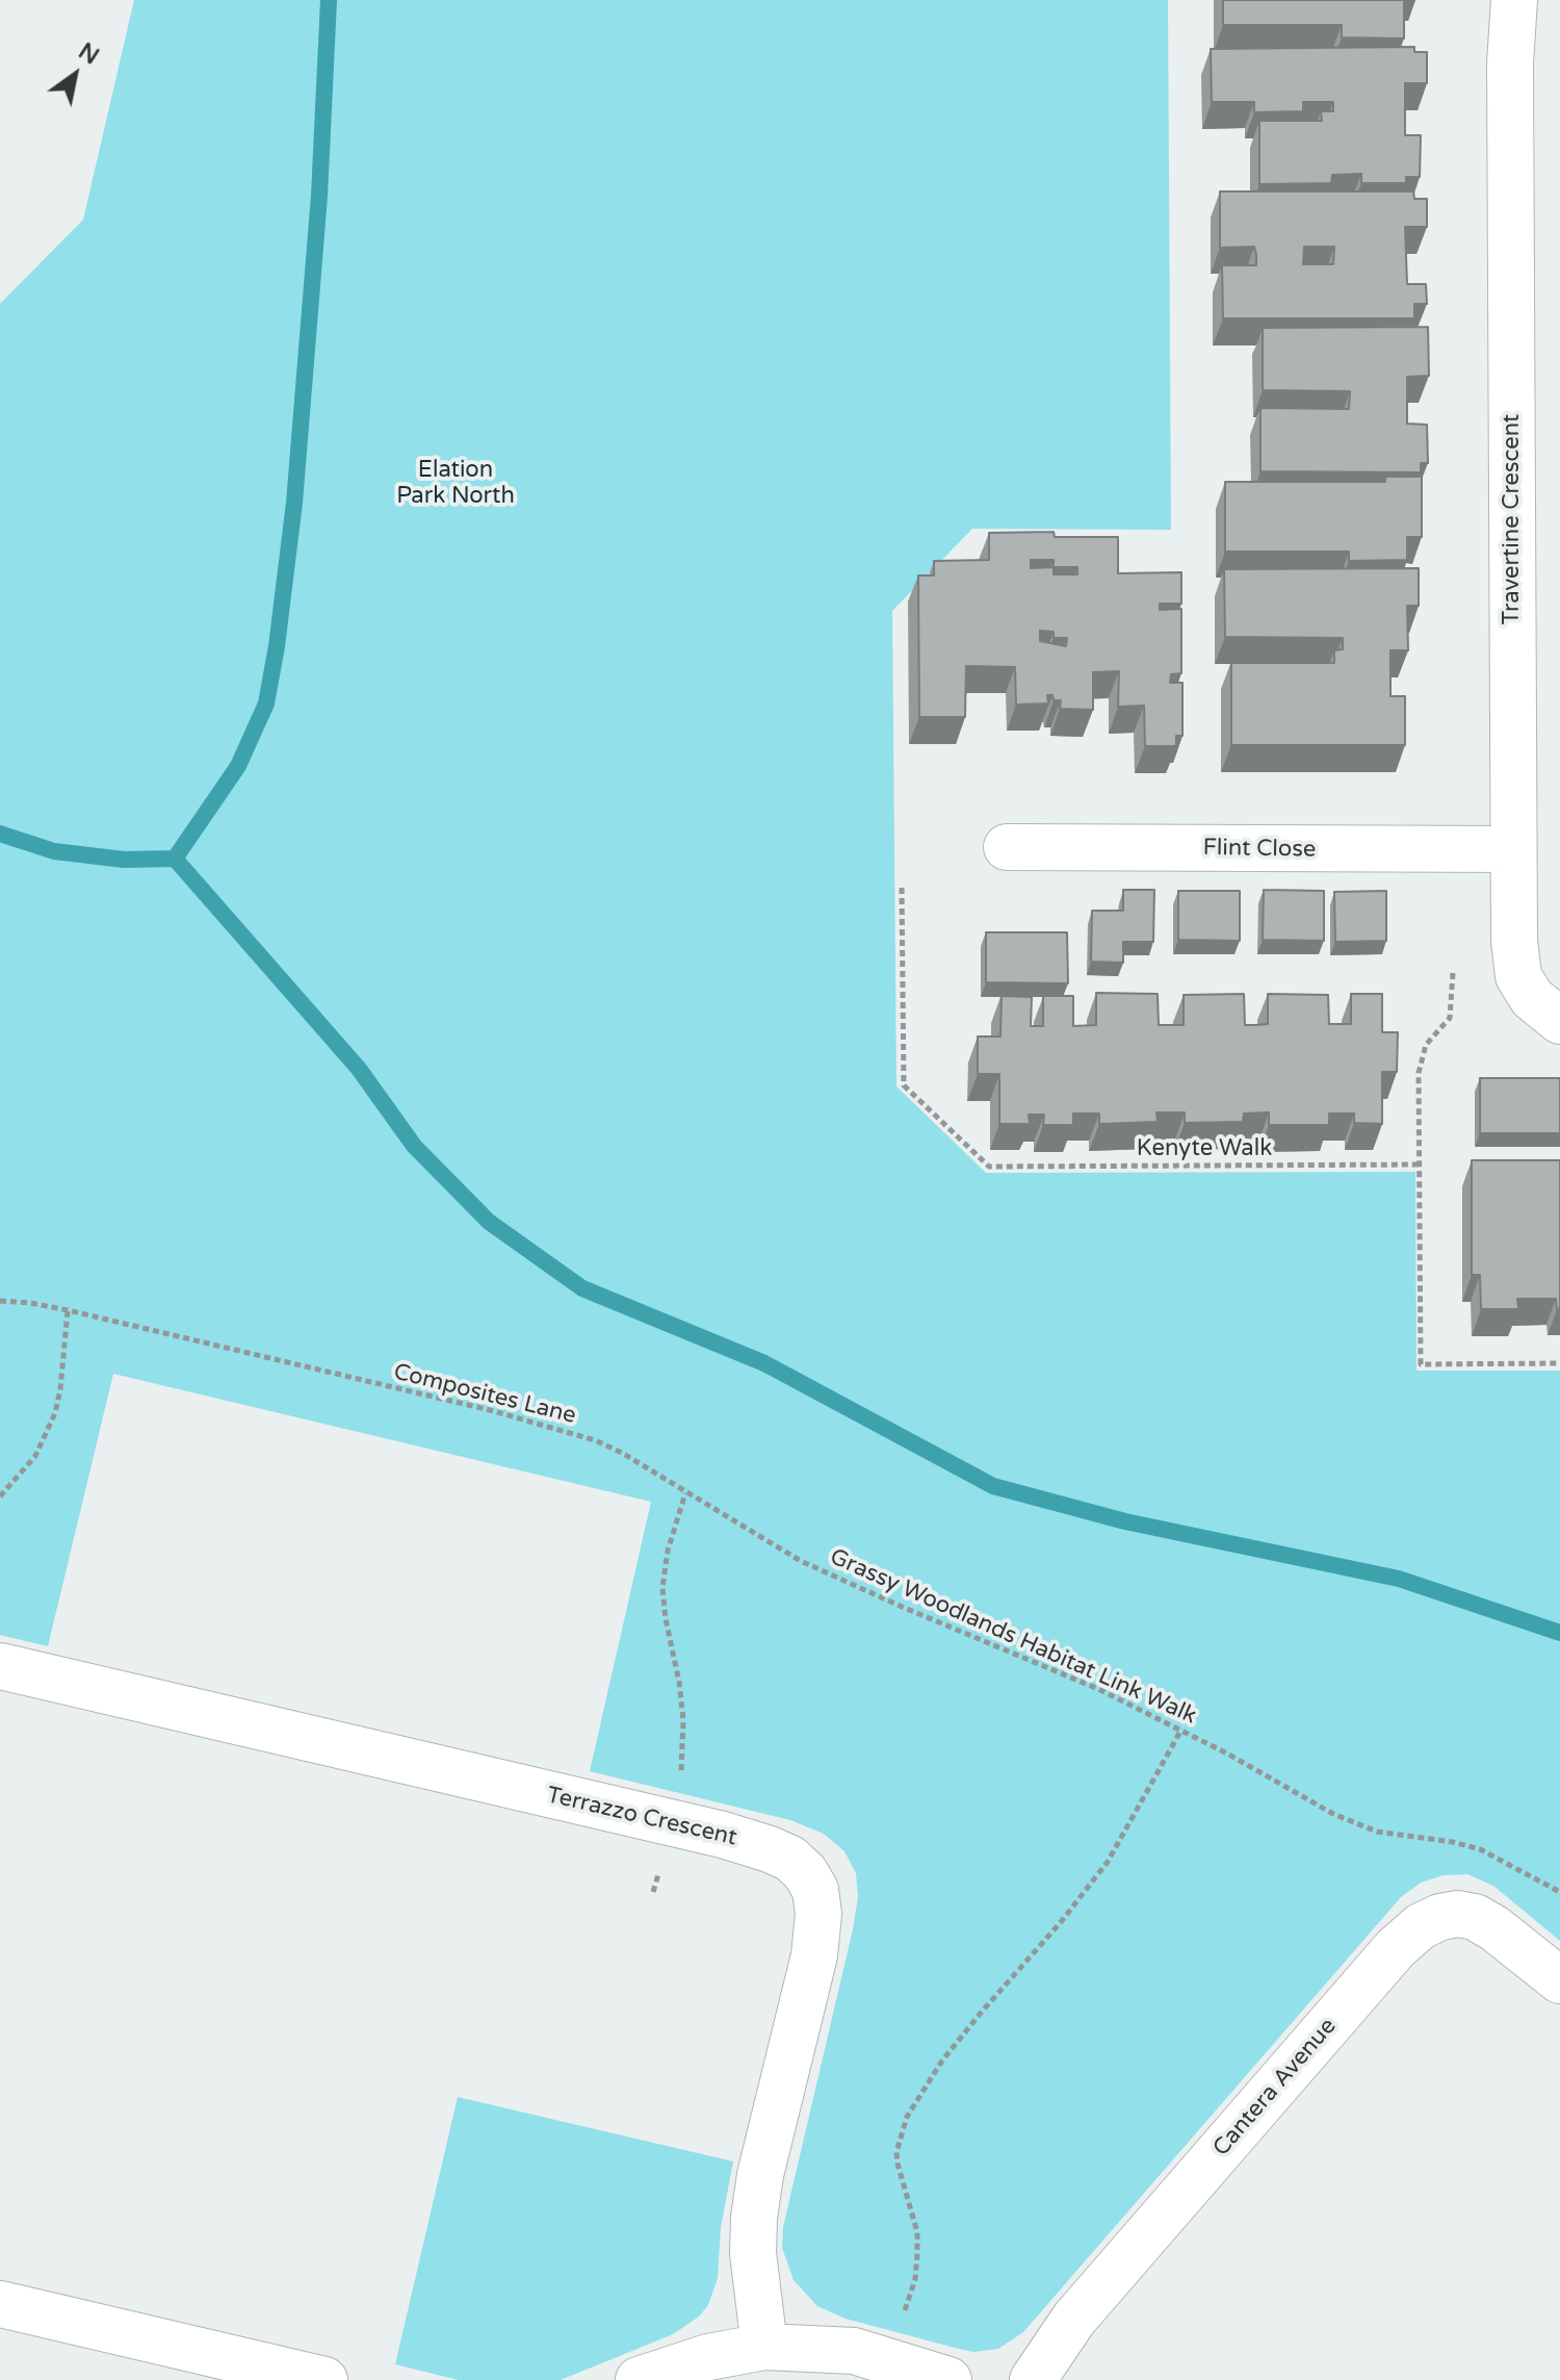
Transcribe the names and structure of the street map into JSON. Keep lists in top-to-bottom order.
{
  "streets": {
    "street": [
      "Travertine Crescent",
      "Flint Close",
      "Terrazzo Crescent",
      "Cantera Avenue"
    ],
    "path": ["Kenyte Walk", "Composites Lane", "Grassy Woodlands Habitat Link Walk"]
  },
  "crossings": [
    ["Travertine Crescent", "Flint Close"],
    ["Composites Lane", "Grassy Woodlands Habitat Link Walk"]
  ],
  "parks": ["Elation Park North"],
  "north": "top right"
}
